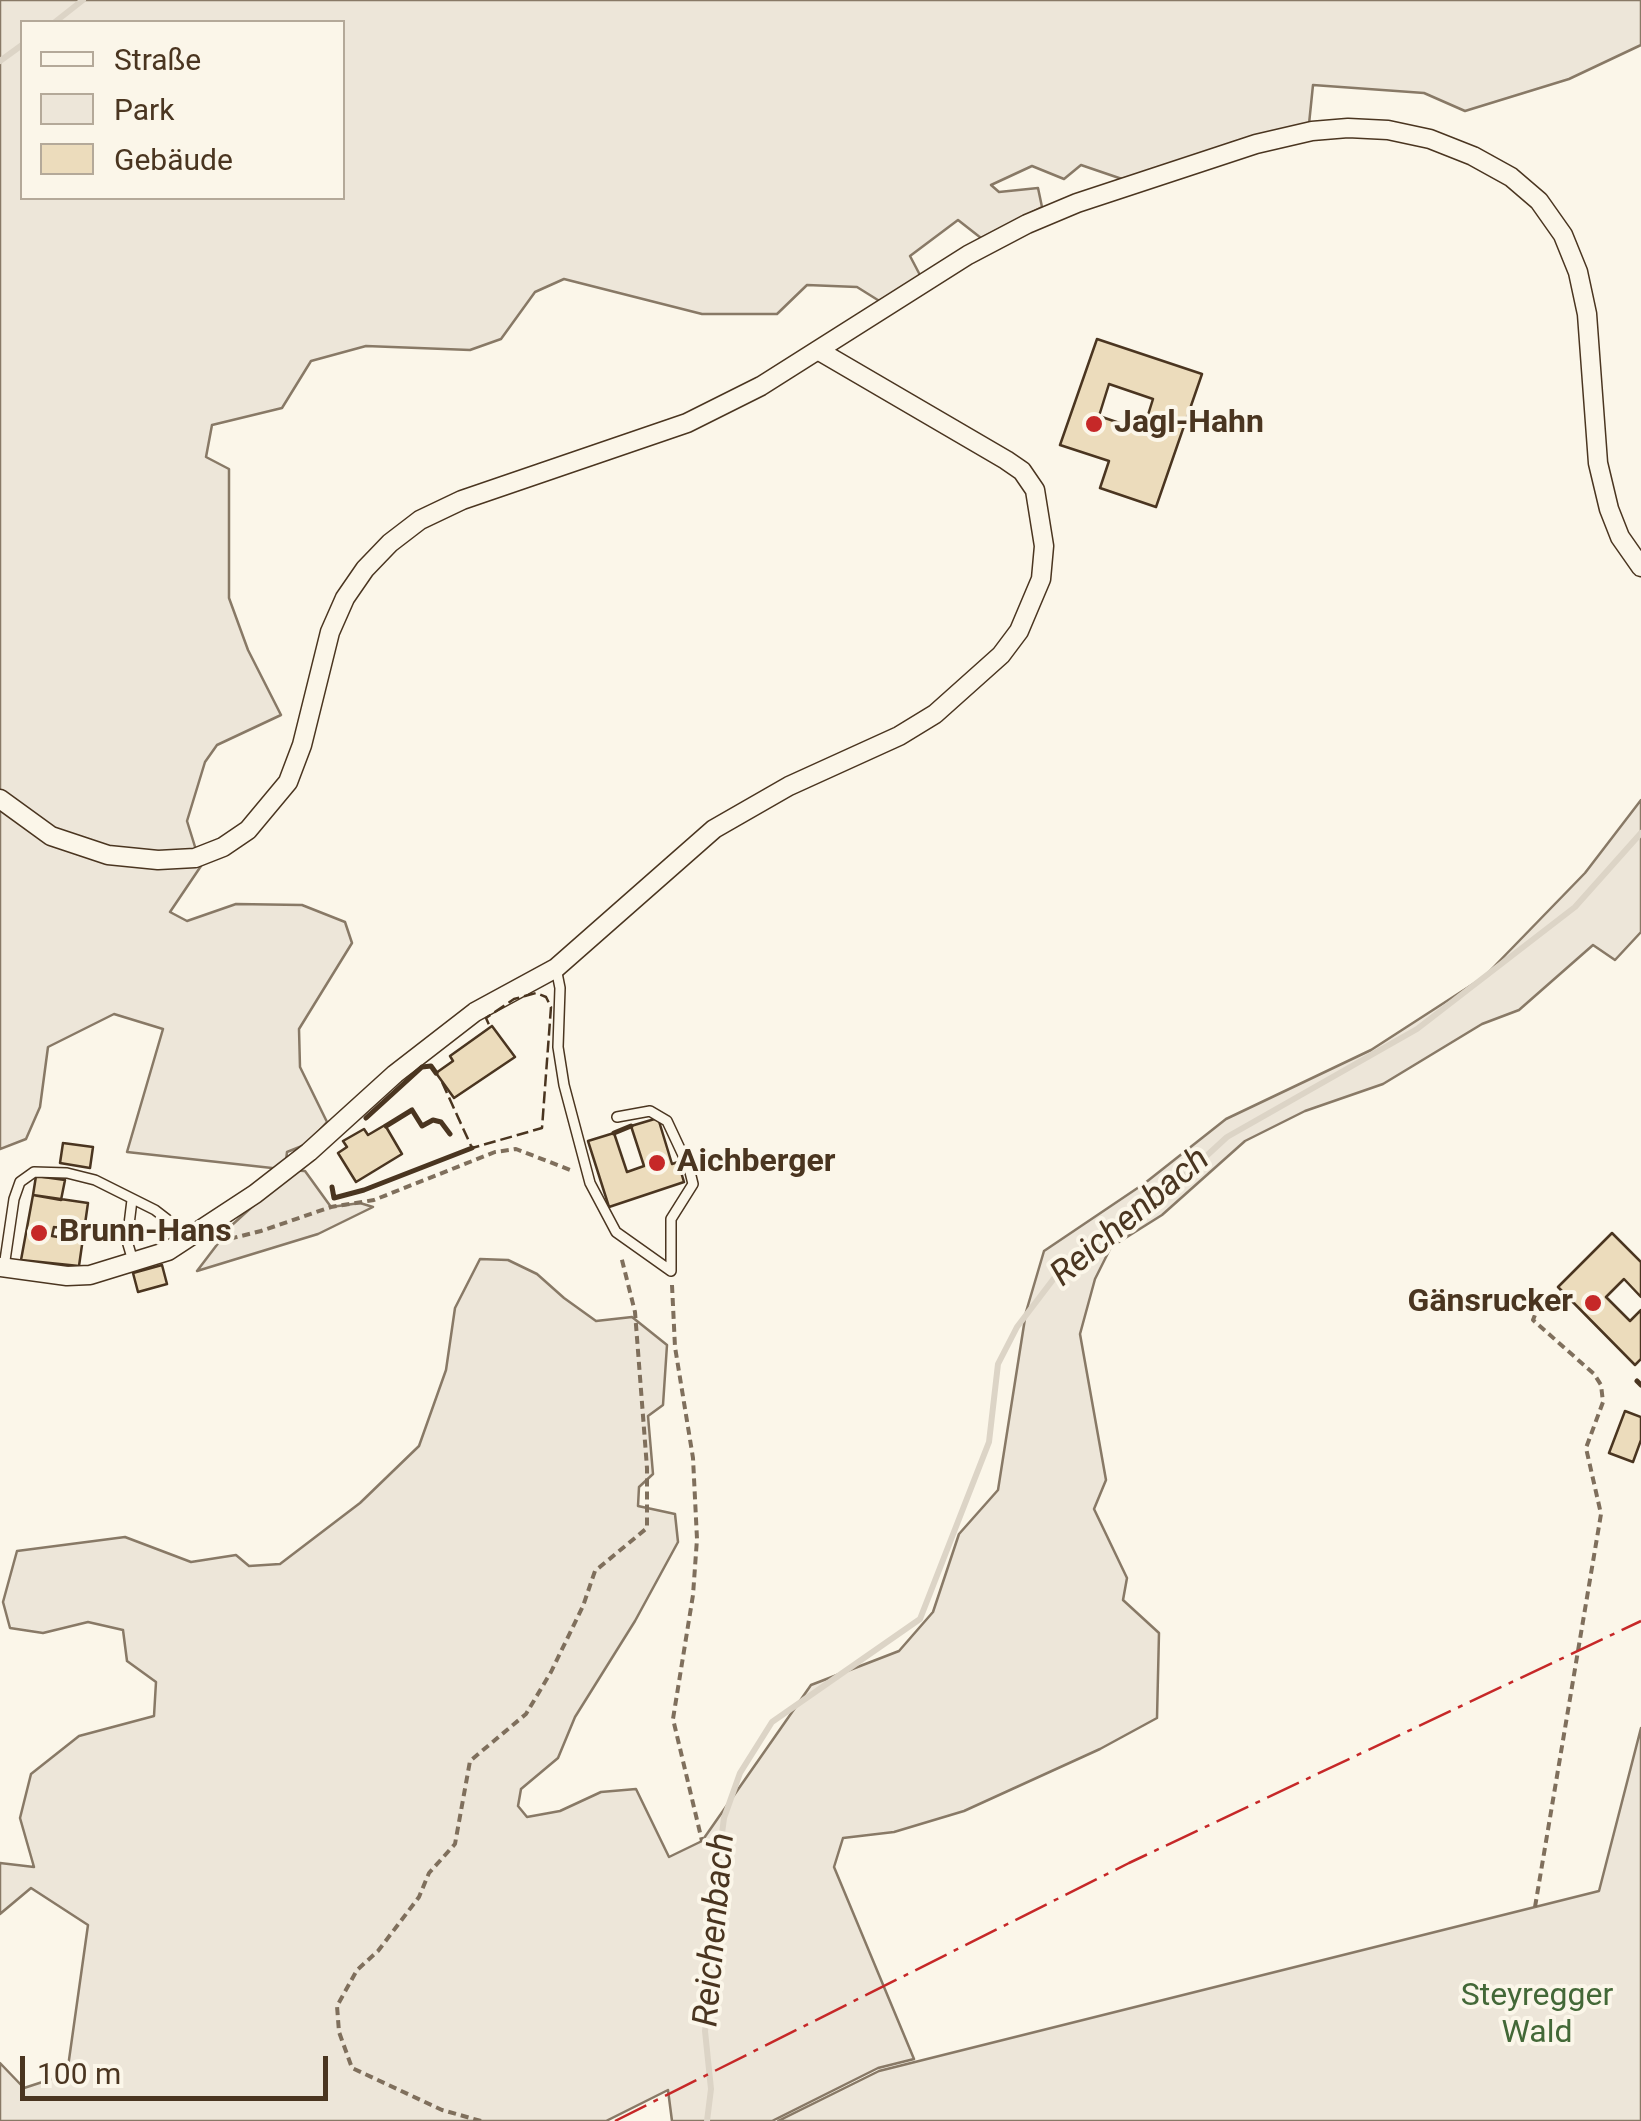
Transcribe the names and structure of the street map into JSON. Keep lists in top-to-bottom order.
{
  "water": ["Reichenbach"],
  "parks": ["Steyregger Wald"],
  "places": [
    "Jagl-Hahn",
    "Aichberger",
    "Brunn-Hans",
    "Gänsrucker"
  ],
  "legend": ["Straße", "Park", "Gebäude"],
  "scale_bar": "100 m"
}
